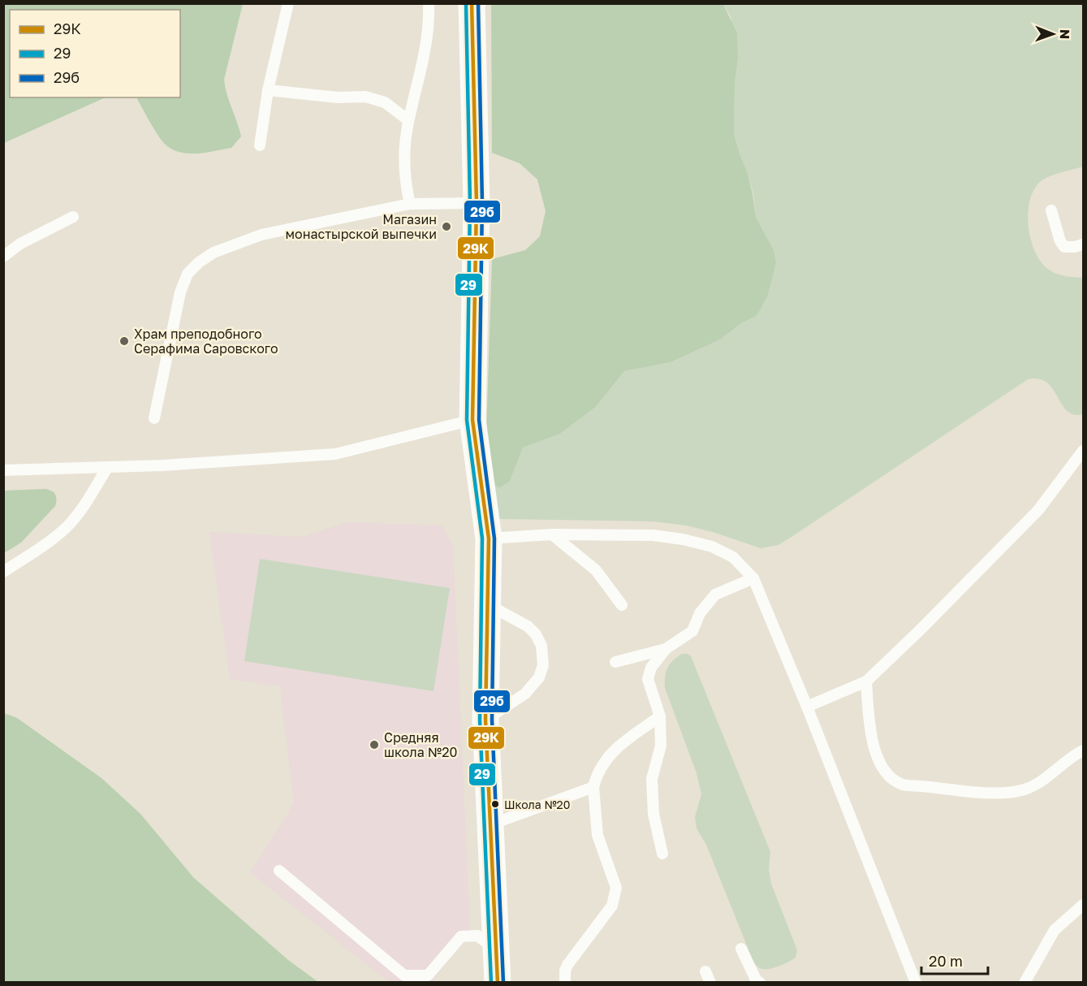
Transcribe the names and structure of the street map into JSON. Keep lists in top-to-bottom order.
{
  "places": [
    "Магазин монастырской выпечки",
    "Храм преподобного Серафима Саровского",
    "Средняя школа №20",
    "Школа №20"
  ],
  "lines": ["transit line 29К", "transit line 29", "transit line 29б"],
  "legend": ["29К", "29", "29б"],
  "scale_bar": "20 m",
  "north": "right"
}
